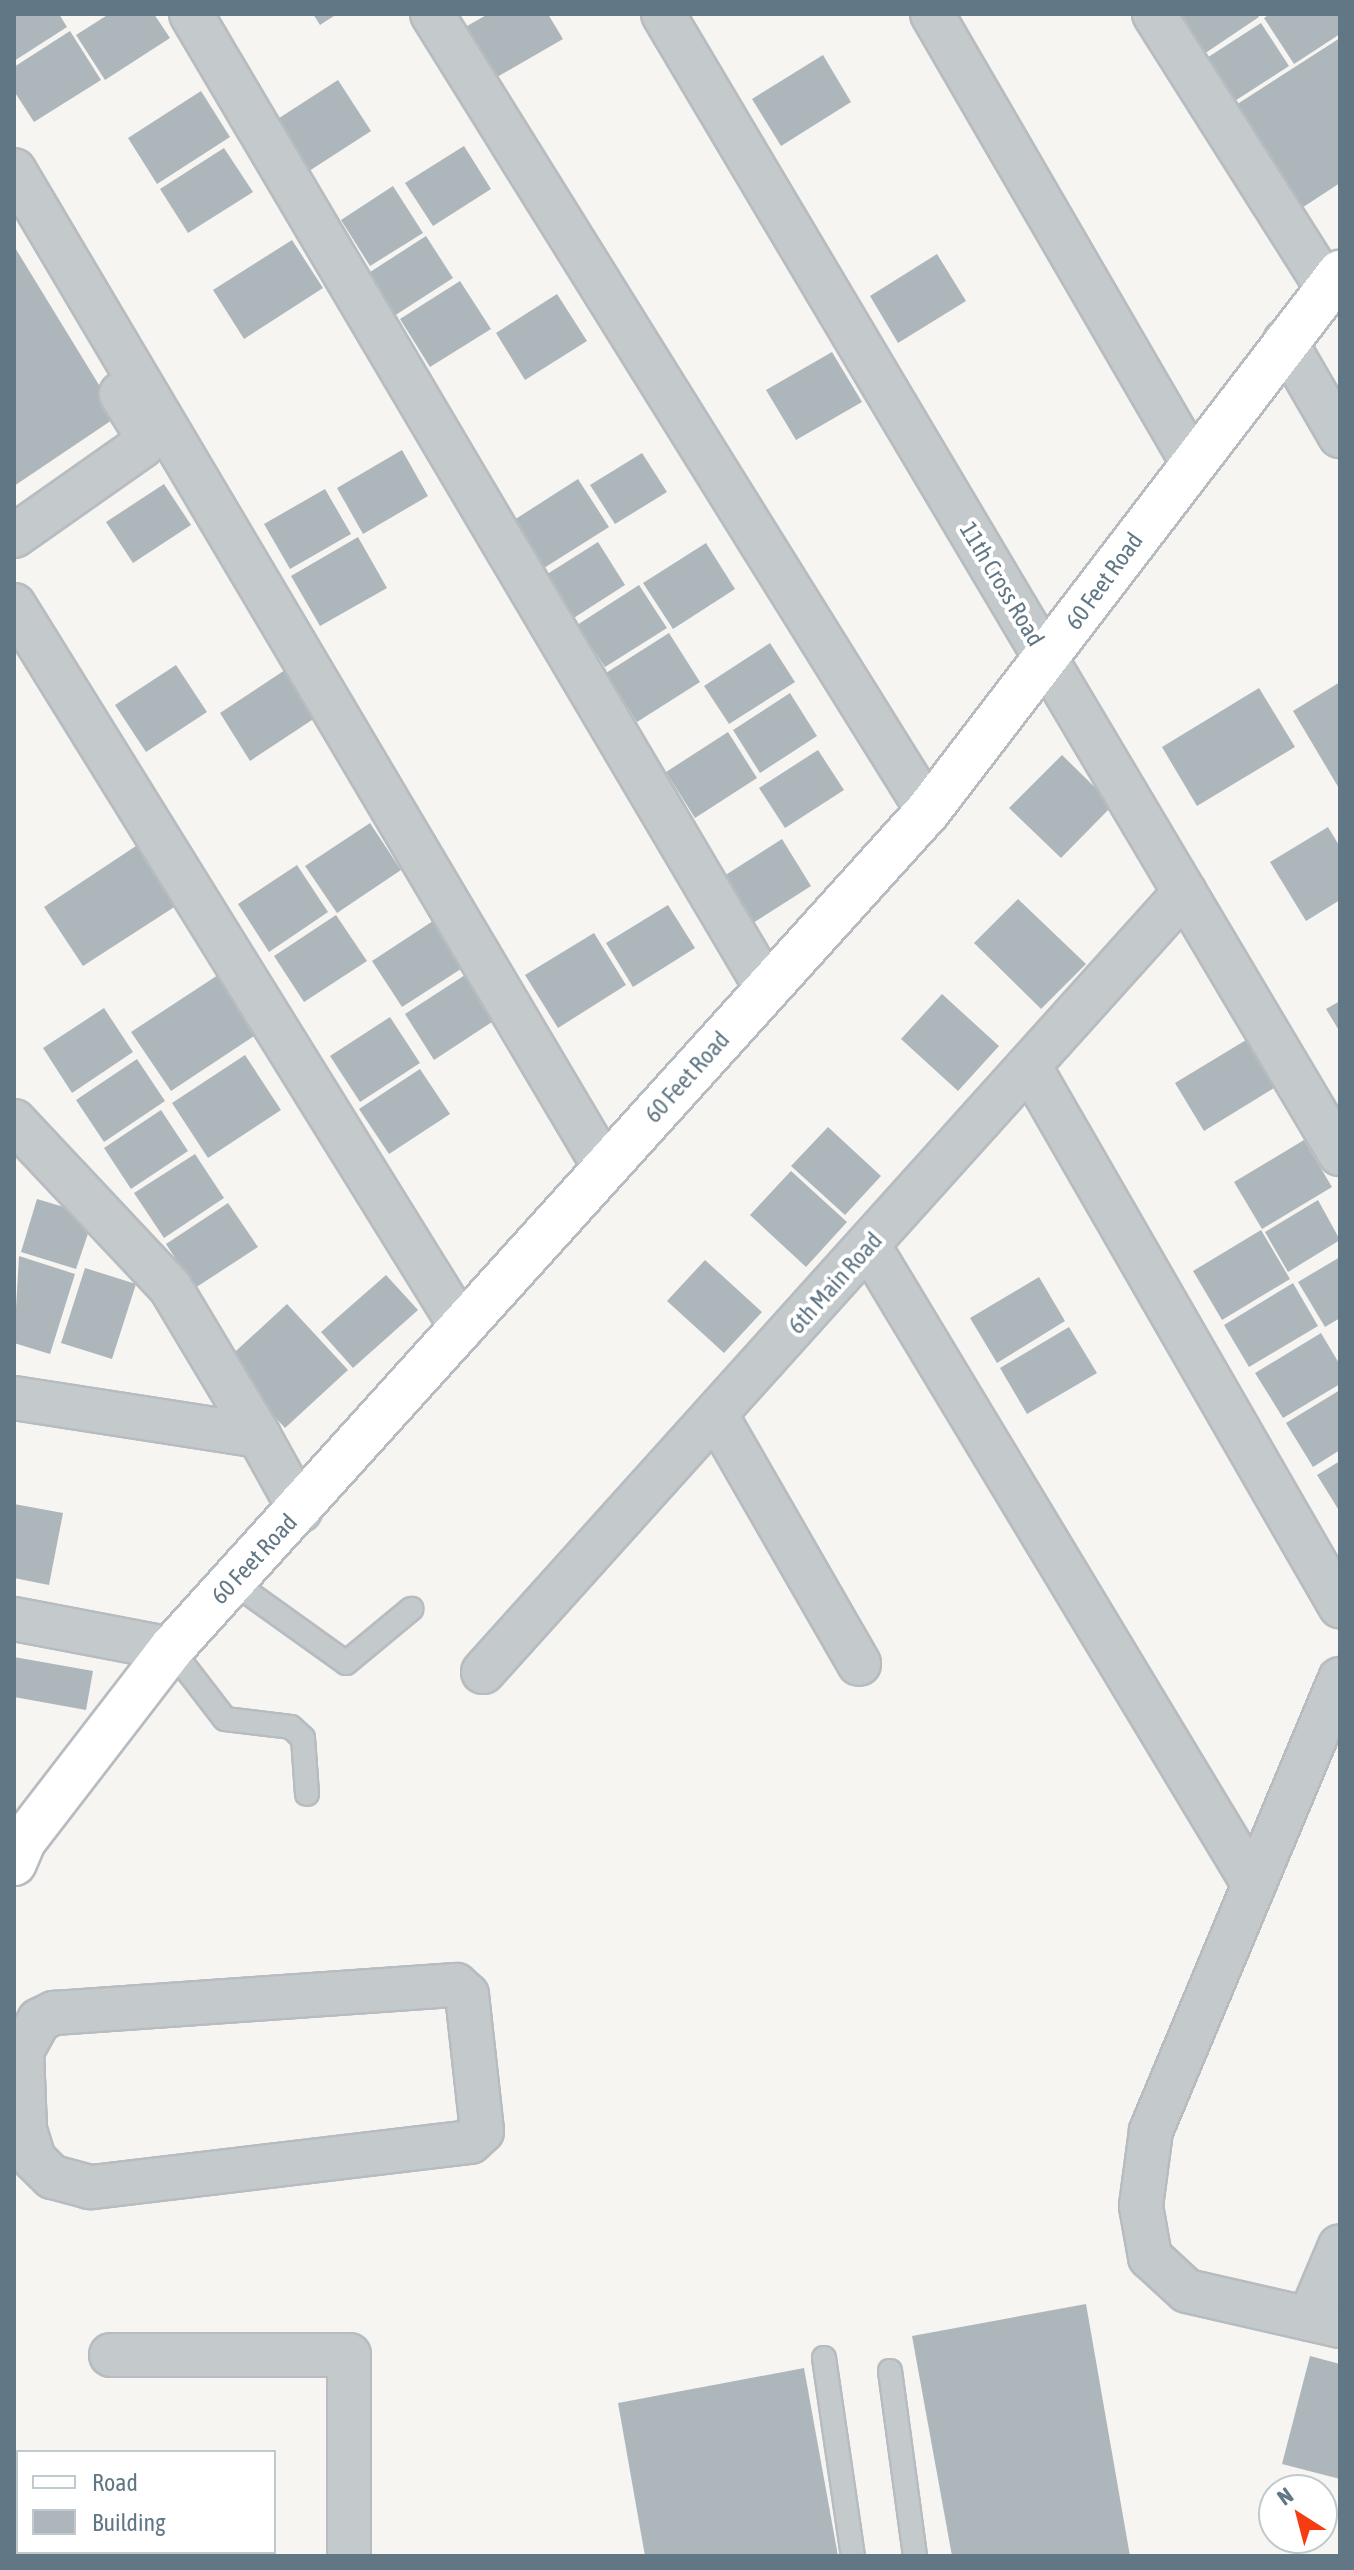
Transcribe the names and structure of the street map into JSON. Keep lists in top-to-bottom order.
{
  "streets": {
    "street": ["60 Feet Road", "11th Cross Road", "6th Main Road"]
  },
  "crossings": [
    ["60 Feet Road", "11th Cross Road"],
    ["11th Cross Road", "6th Main Road"]
  ],
  "legend": ["Road", "Building"],
  "north": "top left"
}
